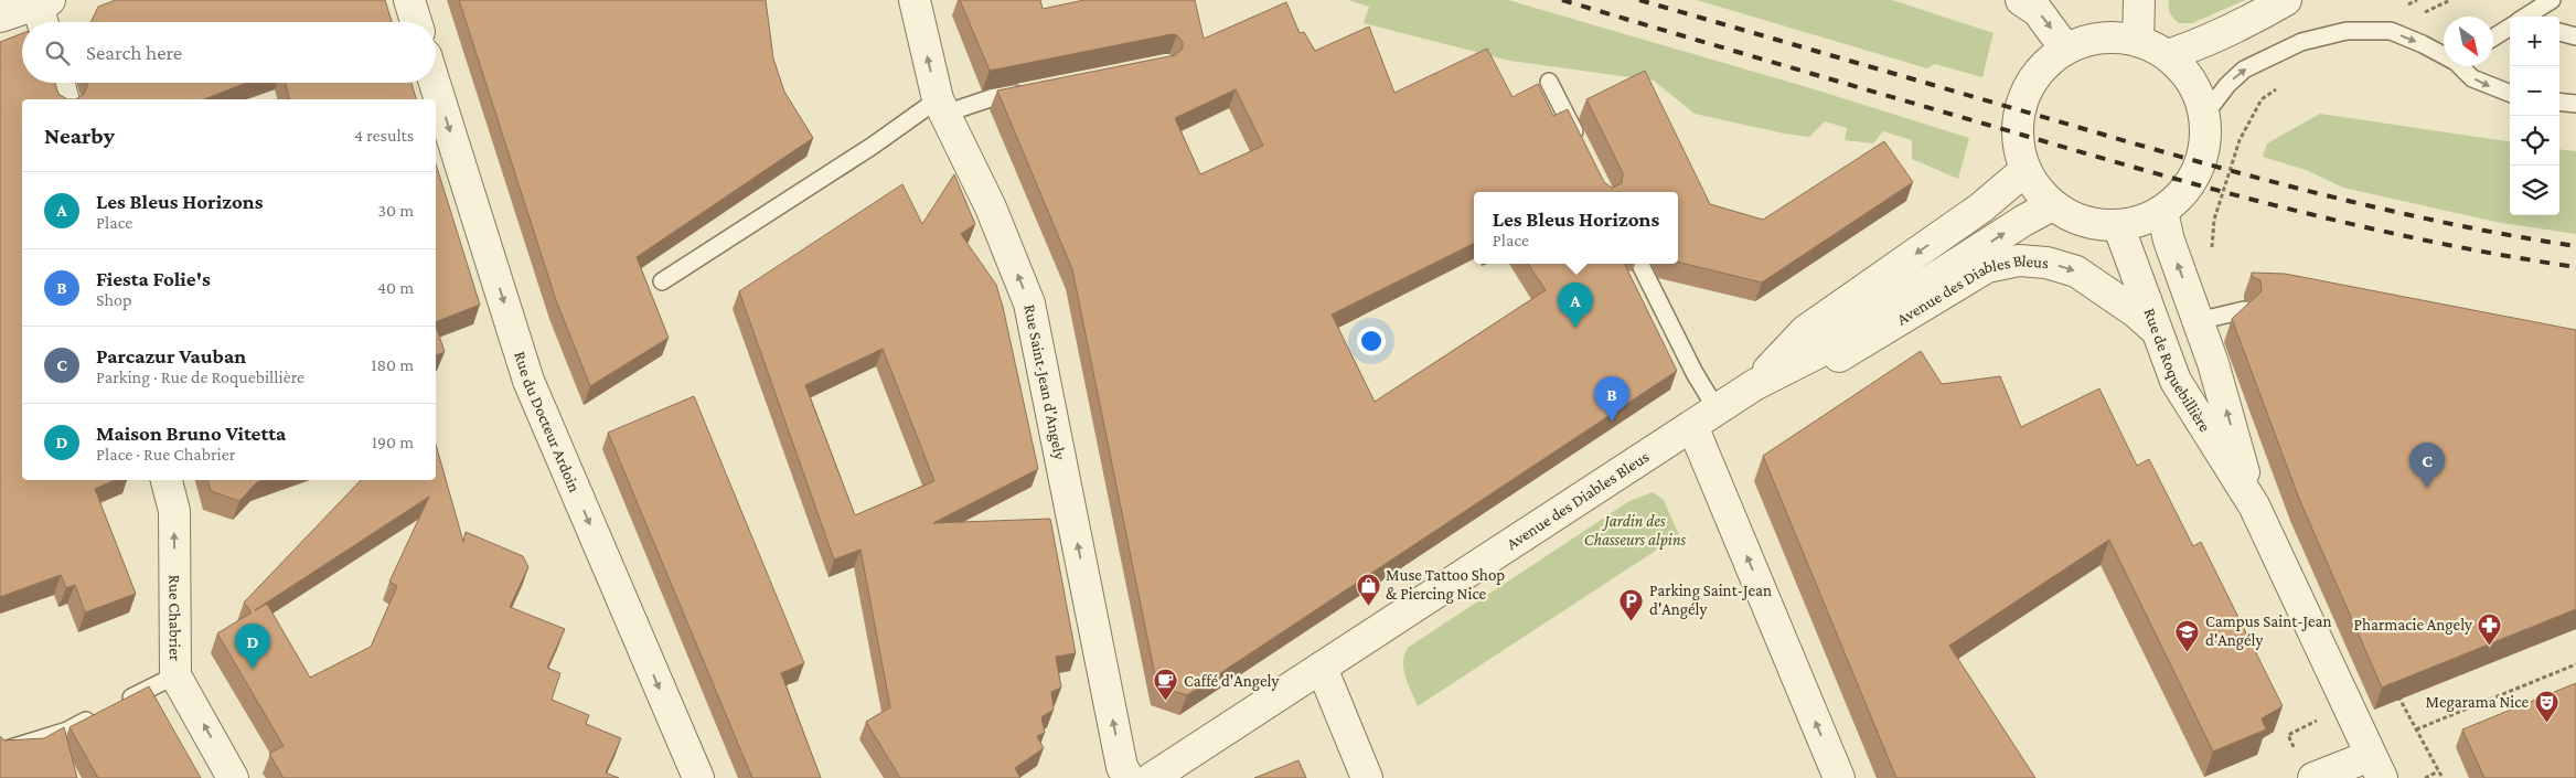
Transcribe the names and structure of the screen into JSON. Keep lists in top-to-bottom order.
{
  "streets": {
    "street": [
      "Avenue des Diables Bleus",
      "Rue de Roquebillière",
      "Rue Saint-Jean d'Angely",
      "Rue du Docteur Ardoin",
      "Rue Chabrier"
    ]
  },
  "crossings": [
    ["Avenue des Diables Bleus", "Rue de Roquebillière"]
  ],
  "one_way": ["Rue Saint-Jean d'Angely", "Rue du Docteur Ardoin", "Rue Chabrier"],
  "parks": ["Jardin des Chasseurs alpins"],
  "places": {
    "shop": ["Muse Tattoo Shop & Piercing Nice"],
    "parking": ["Parking Saint-Jean d'Angély"],
    "pharmacy": ["Pharmacie Angely"],
    "school or university": ["Campus Saint-Jean d'Angély"],
    "cafe": ["Caffé d'Angely"],
    "theatre": ["Megarama Nice"]
  },
  "north": "bottom right",
  "page": {
    "map_buttons": ["+", "−"],
    "search": "Search here",
    "heading": ["Nearby", "4 results"],
    "list": [
      {
        "mark": "A",
        "name": "Les Bleus Horizons",
        "note": "Place",
        "value": "30 m"
      },
      {
        "mark": "B",
        "name": "Fiesta Folie's",
        "note": "Shop",
        "value": "40 m"
      },
      {
        "mark": "C",
        "name": "Parcazur Vauban",
        "note": "Parking · Rue de Roquebillière",
        "value": "180 m"
      },
      {
        "mark": "D",
        "name": "Maison Bruno Vitetta",
        "note": "Place · Rue Chabrier",
        "value": "190 m"
      }
    ],
    "popup": ["Les Bleus Horizons", "Place"],
    "pins": [
      "A",
      "B",
      "C",
      "D"
    ]
  }
}
